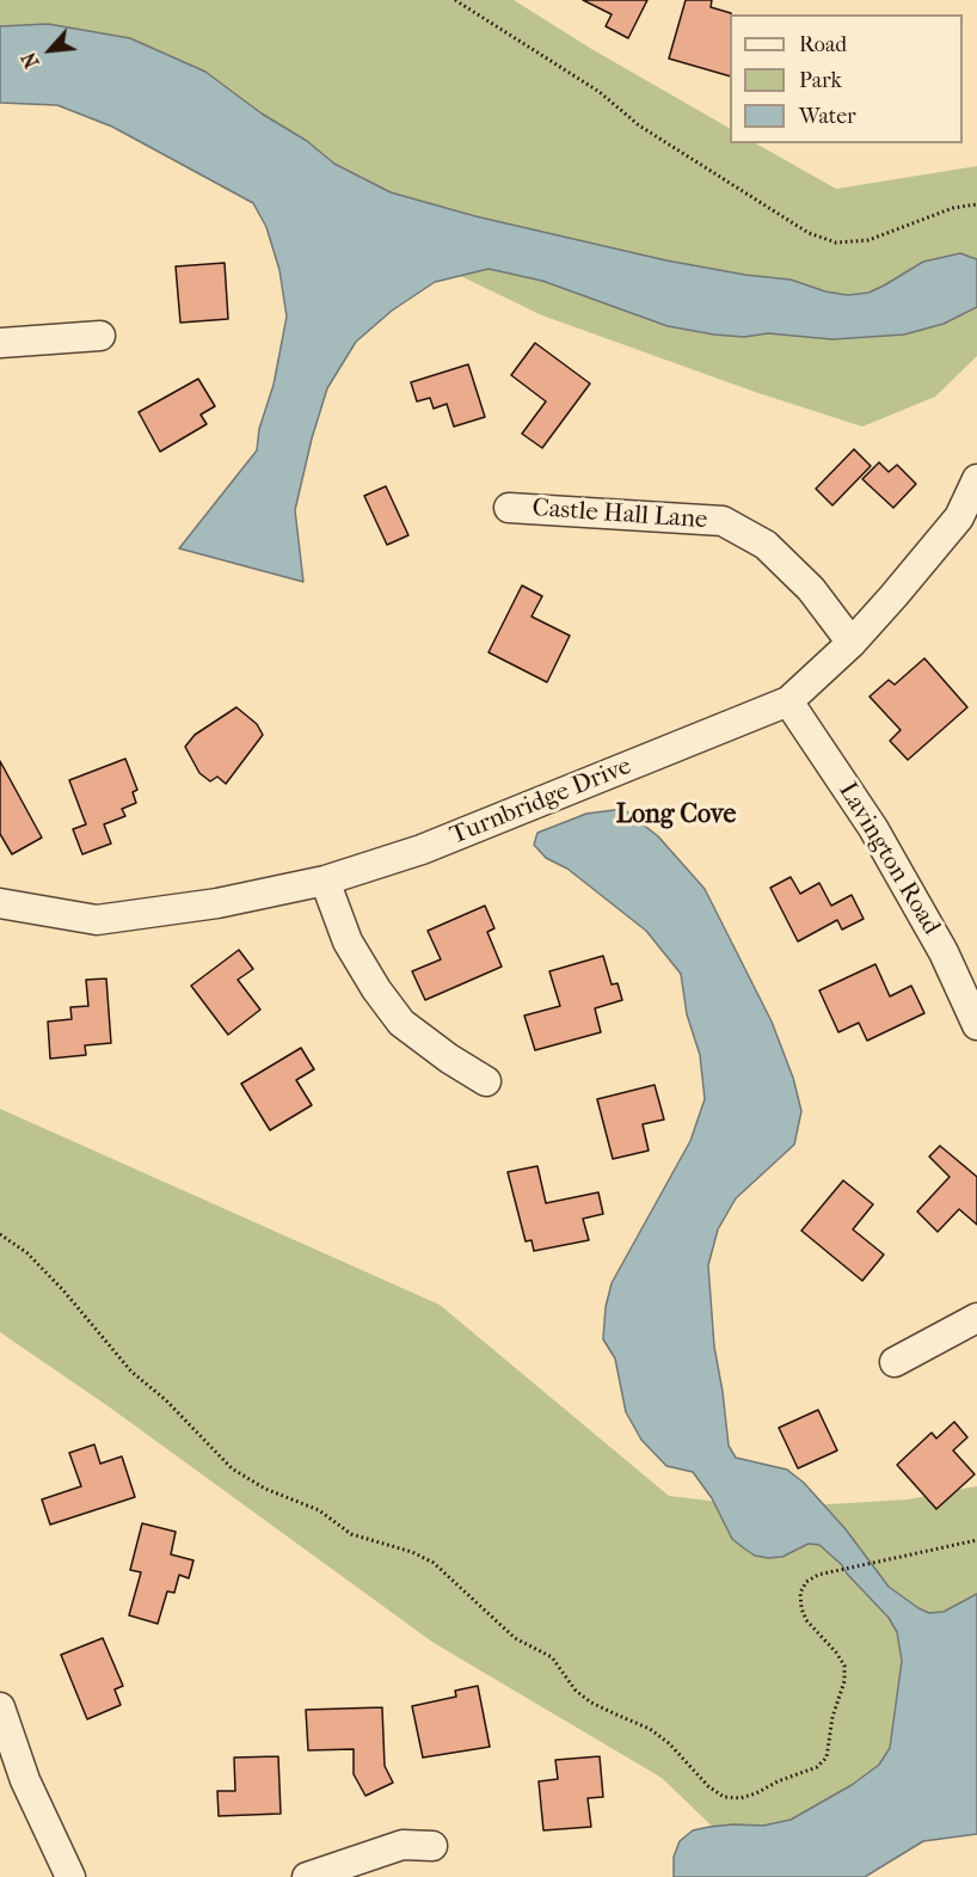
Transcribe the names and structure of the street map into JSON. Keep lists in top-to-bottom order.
{
  "streets": {
    "street": ["Castle Hall Lane", "Turnbridge Drive", "Lavington Road"]
  },
  "crossings": [
    ["Castle Hall Lane", "Turnbridge Drive"],
    ["Turnbridge Drive", "Lavington Road"]
  ],
  "districts": ["Long Cove"],
  "legend": ["Road", "Park", "Water"],
  "north": "bottom left"
}
